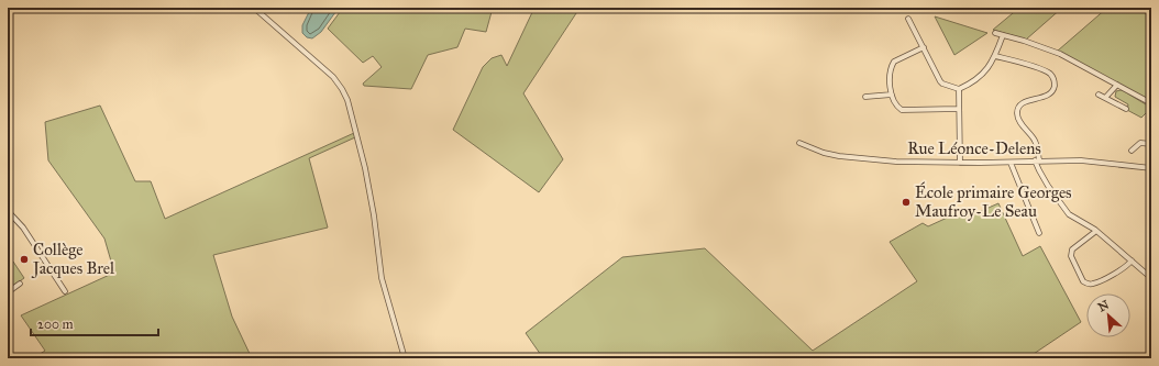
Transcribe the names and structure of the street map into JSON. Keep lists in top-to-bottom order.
{
  "streets": {
    "street": ["Rue Léonce-Delens"]
  },
  "places": ["École primaire Georges Maufroy-Le Seau", "Collège Jacques Brel"],
  "scale_bar": "200 m",
  "north": "top left"
}
